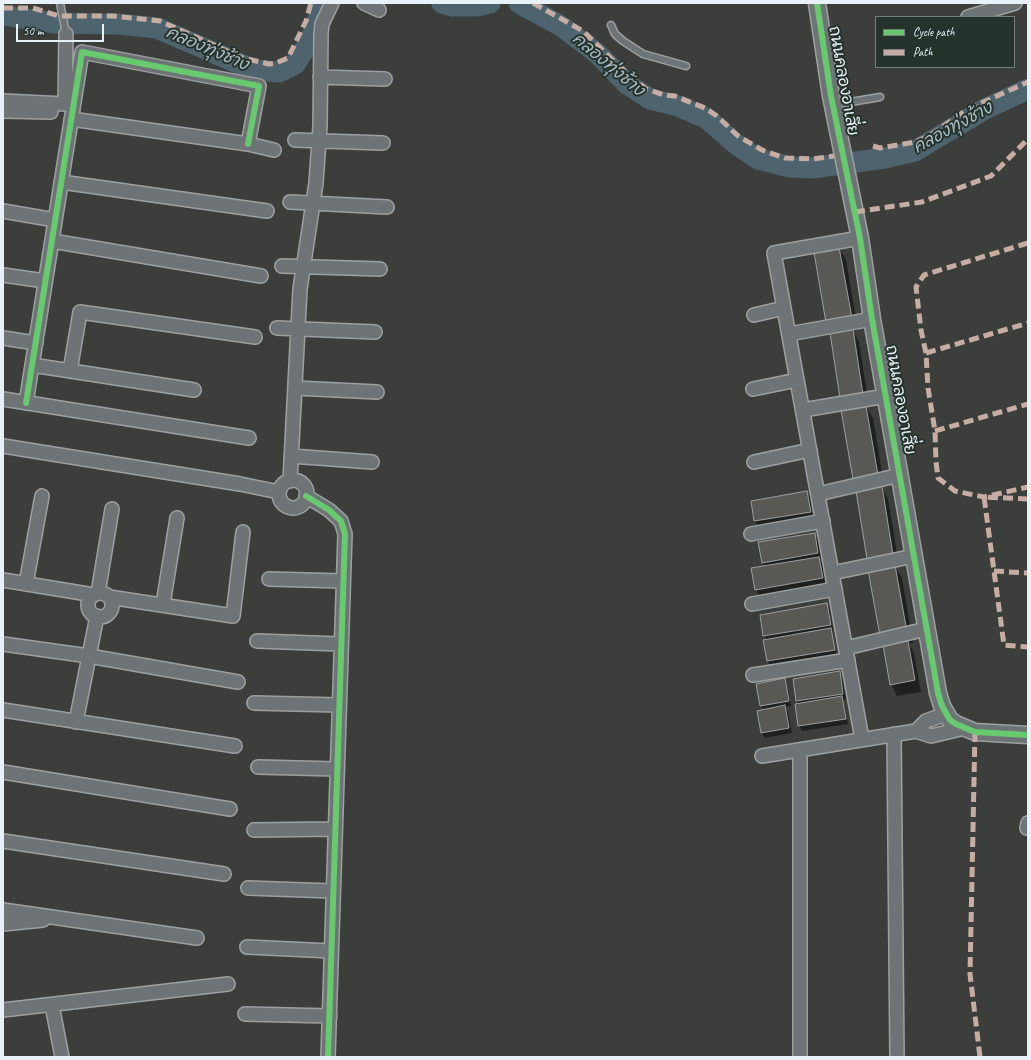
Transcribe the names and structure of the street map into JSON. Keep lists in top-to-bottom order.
{
  "streets": {
    "street": ["ถนนคลองอาเสี่ย"]
  },
  "water": ["คลองทุ่งช้าง"],
  "legend": ["Cycle path", "Path"],
  "scale_bar": "50 m"
}
